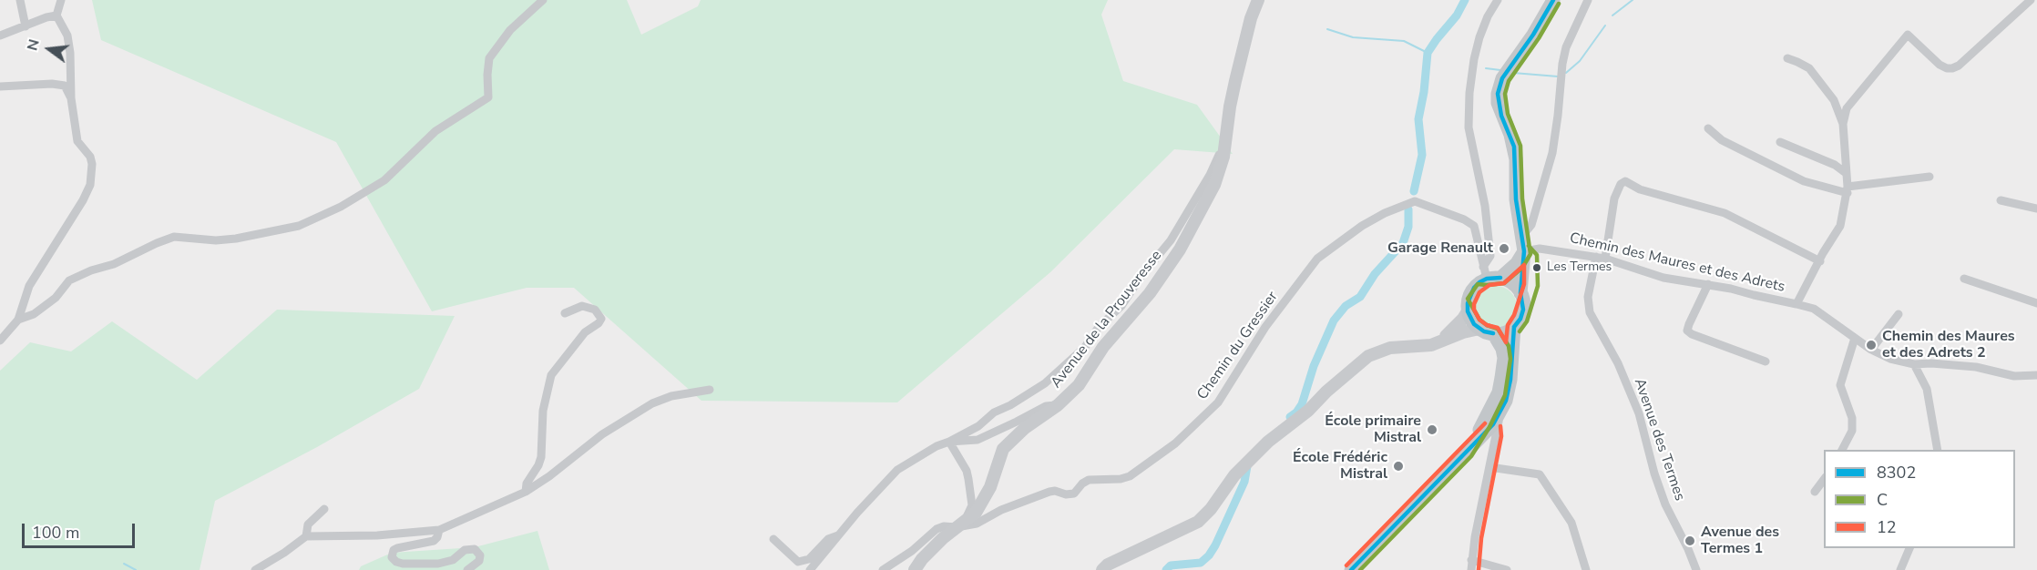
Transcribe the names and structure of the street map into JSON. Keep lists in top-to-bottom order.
{
  "streets": {
    "main road": ["Avenue de la Prouveresse"],
    "street": ["Chemin des Maures et des Adrets", "Chemin du Gressier", "Avenue des Termes"]
  },
  "crossings": [
    ["Chemin des Maures et des Adrets", "Avenue des Termes"],
    ["Avenue de la Prouveresse", "Chemin du Gressier"]
  ],
  "places": [
    "Garage Renault",
    "Les Termes",
    "Chemin des Maures et des Adrets 2",
    "École primaire Mistral",
    "École Frédéric Mistral",
    "Avenue des Termes 1"
  ],
  "lines": ["transit line 8302", "transit line C", "transit line 12"],
  "legend": ["8302", "C", "12"],
  "scale_bar": "100 m",
  "north": "left"
}
